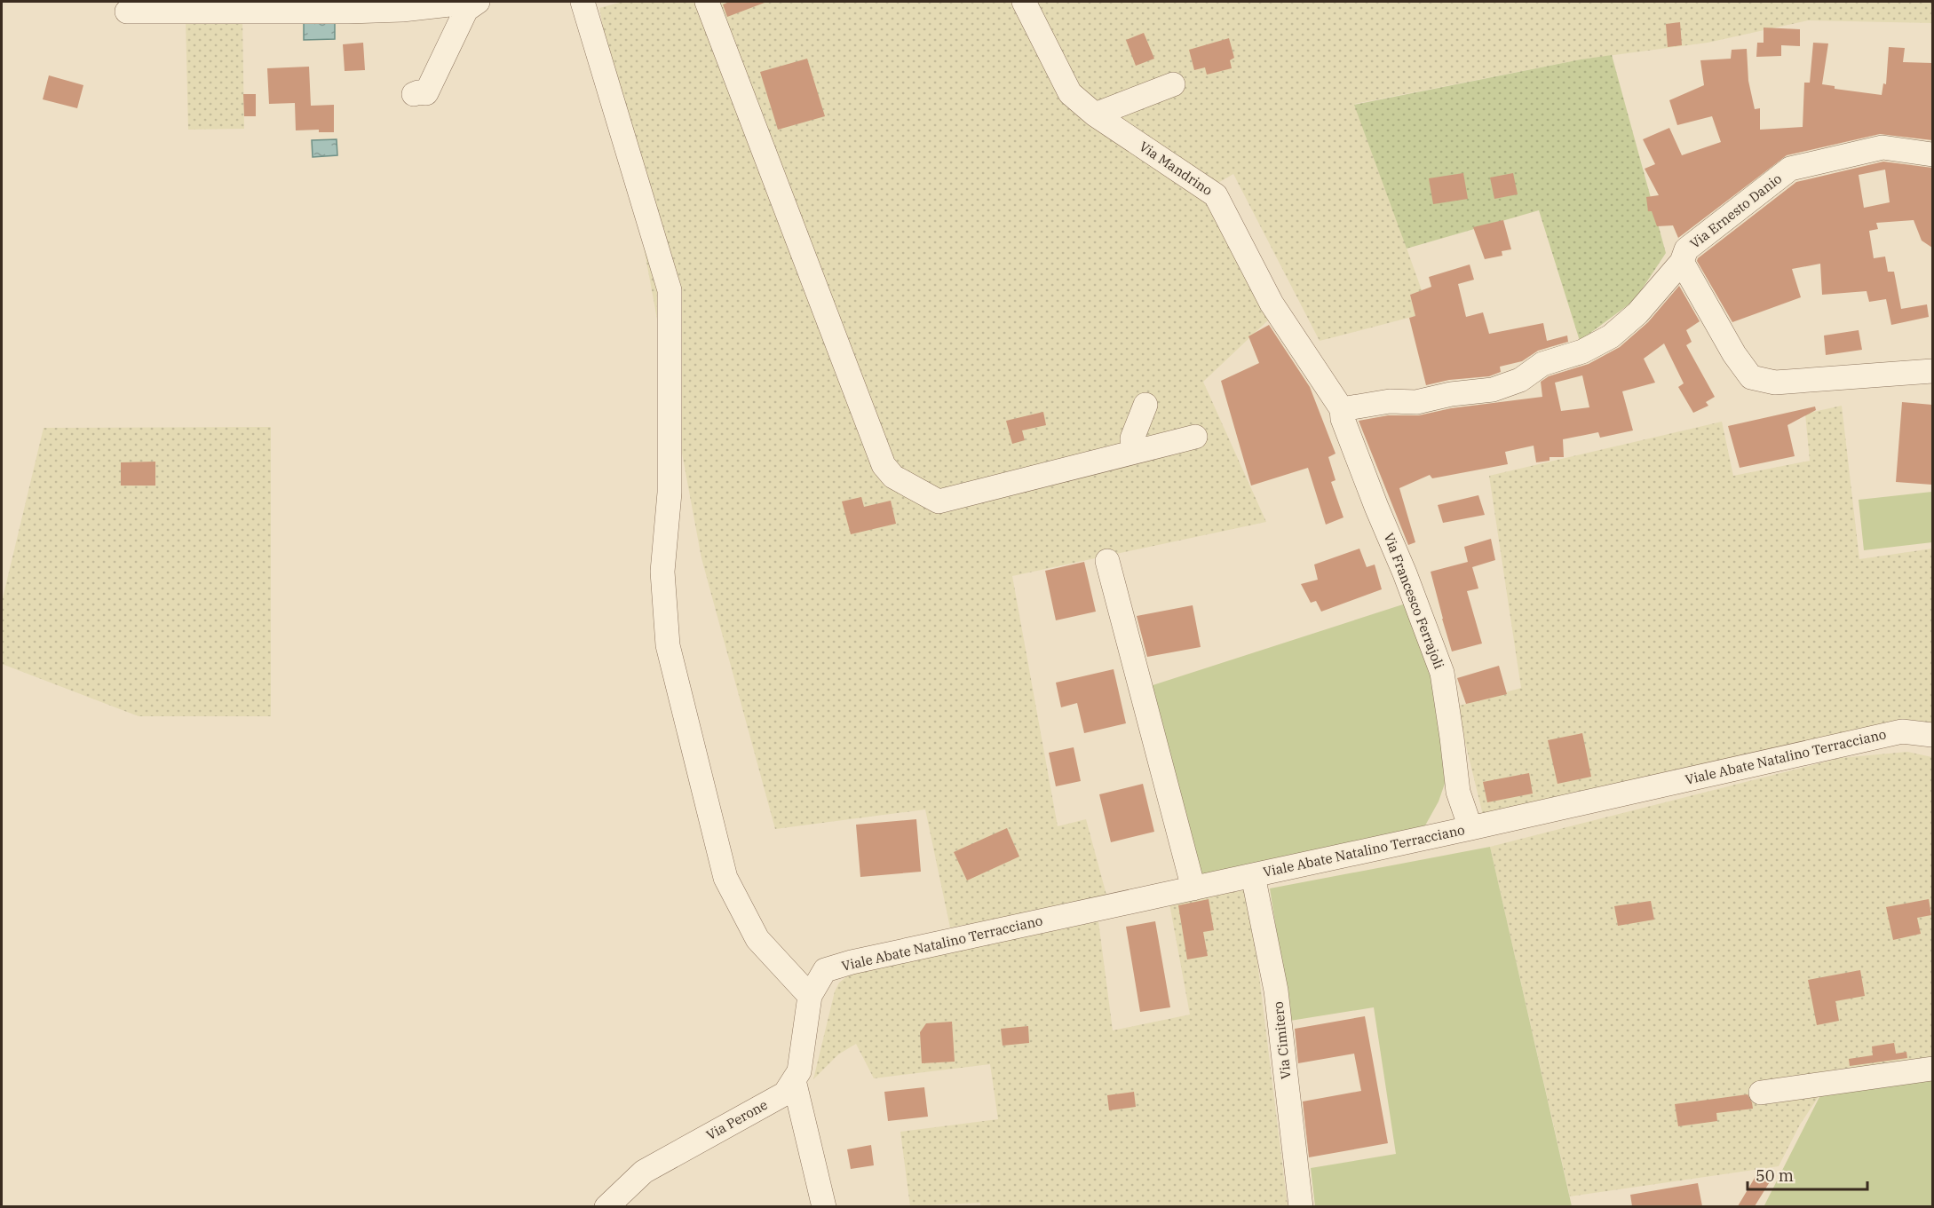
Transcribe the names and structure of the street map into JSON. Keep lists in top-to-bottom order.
{
  "streets": {
    "street": [
      "Via Mandrino",
      "Via Ernesto Danio",
      "Via Francesco Ferrajoli",
      "Viale Abate Natalino Terracciano",
      "Via Cimitero",
      "Via Perone"
    ]
  },
  "crossings": [
    ["Via Mandrino", "Via Ernesto Danio"],
    ["Via Mandrino", "Via Francesco Ferrajoli"],
    ["Via Ernesto Danio", "Via Francesco Ferrajoli"],
    ["Via Francesco Ferrajoli", "Viale Abate Natalino Terracciano"],
    ["Viale Abate Natalino Terracciano", "Via Cimitero"],
    ["Viale Abate Natalino Terracciano", "Via Perone"]
  ],
  "scale_bar": "50 m"
}
